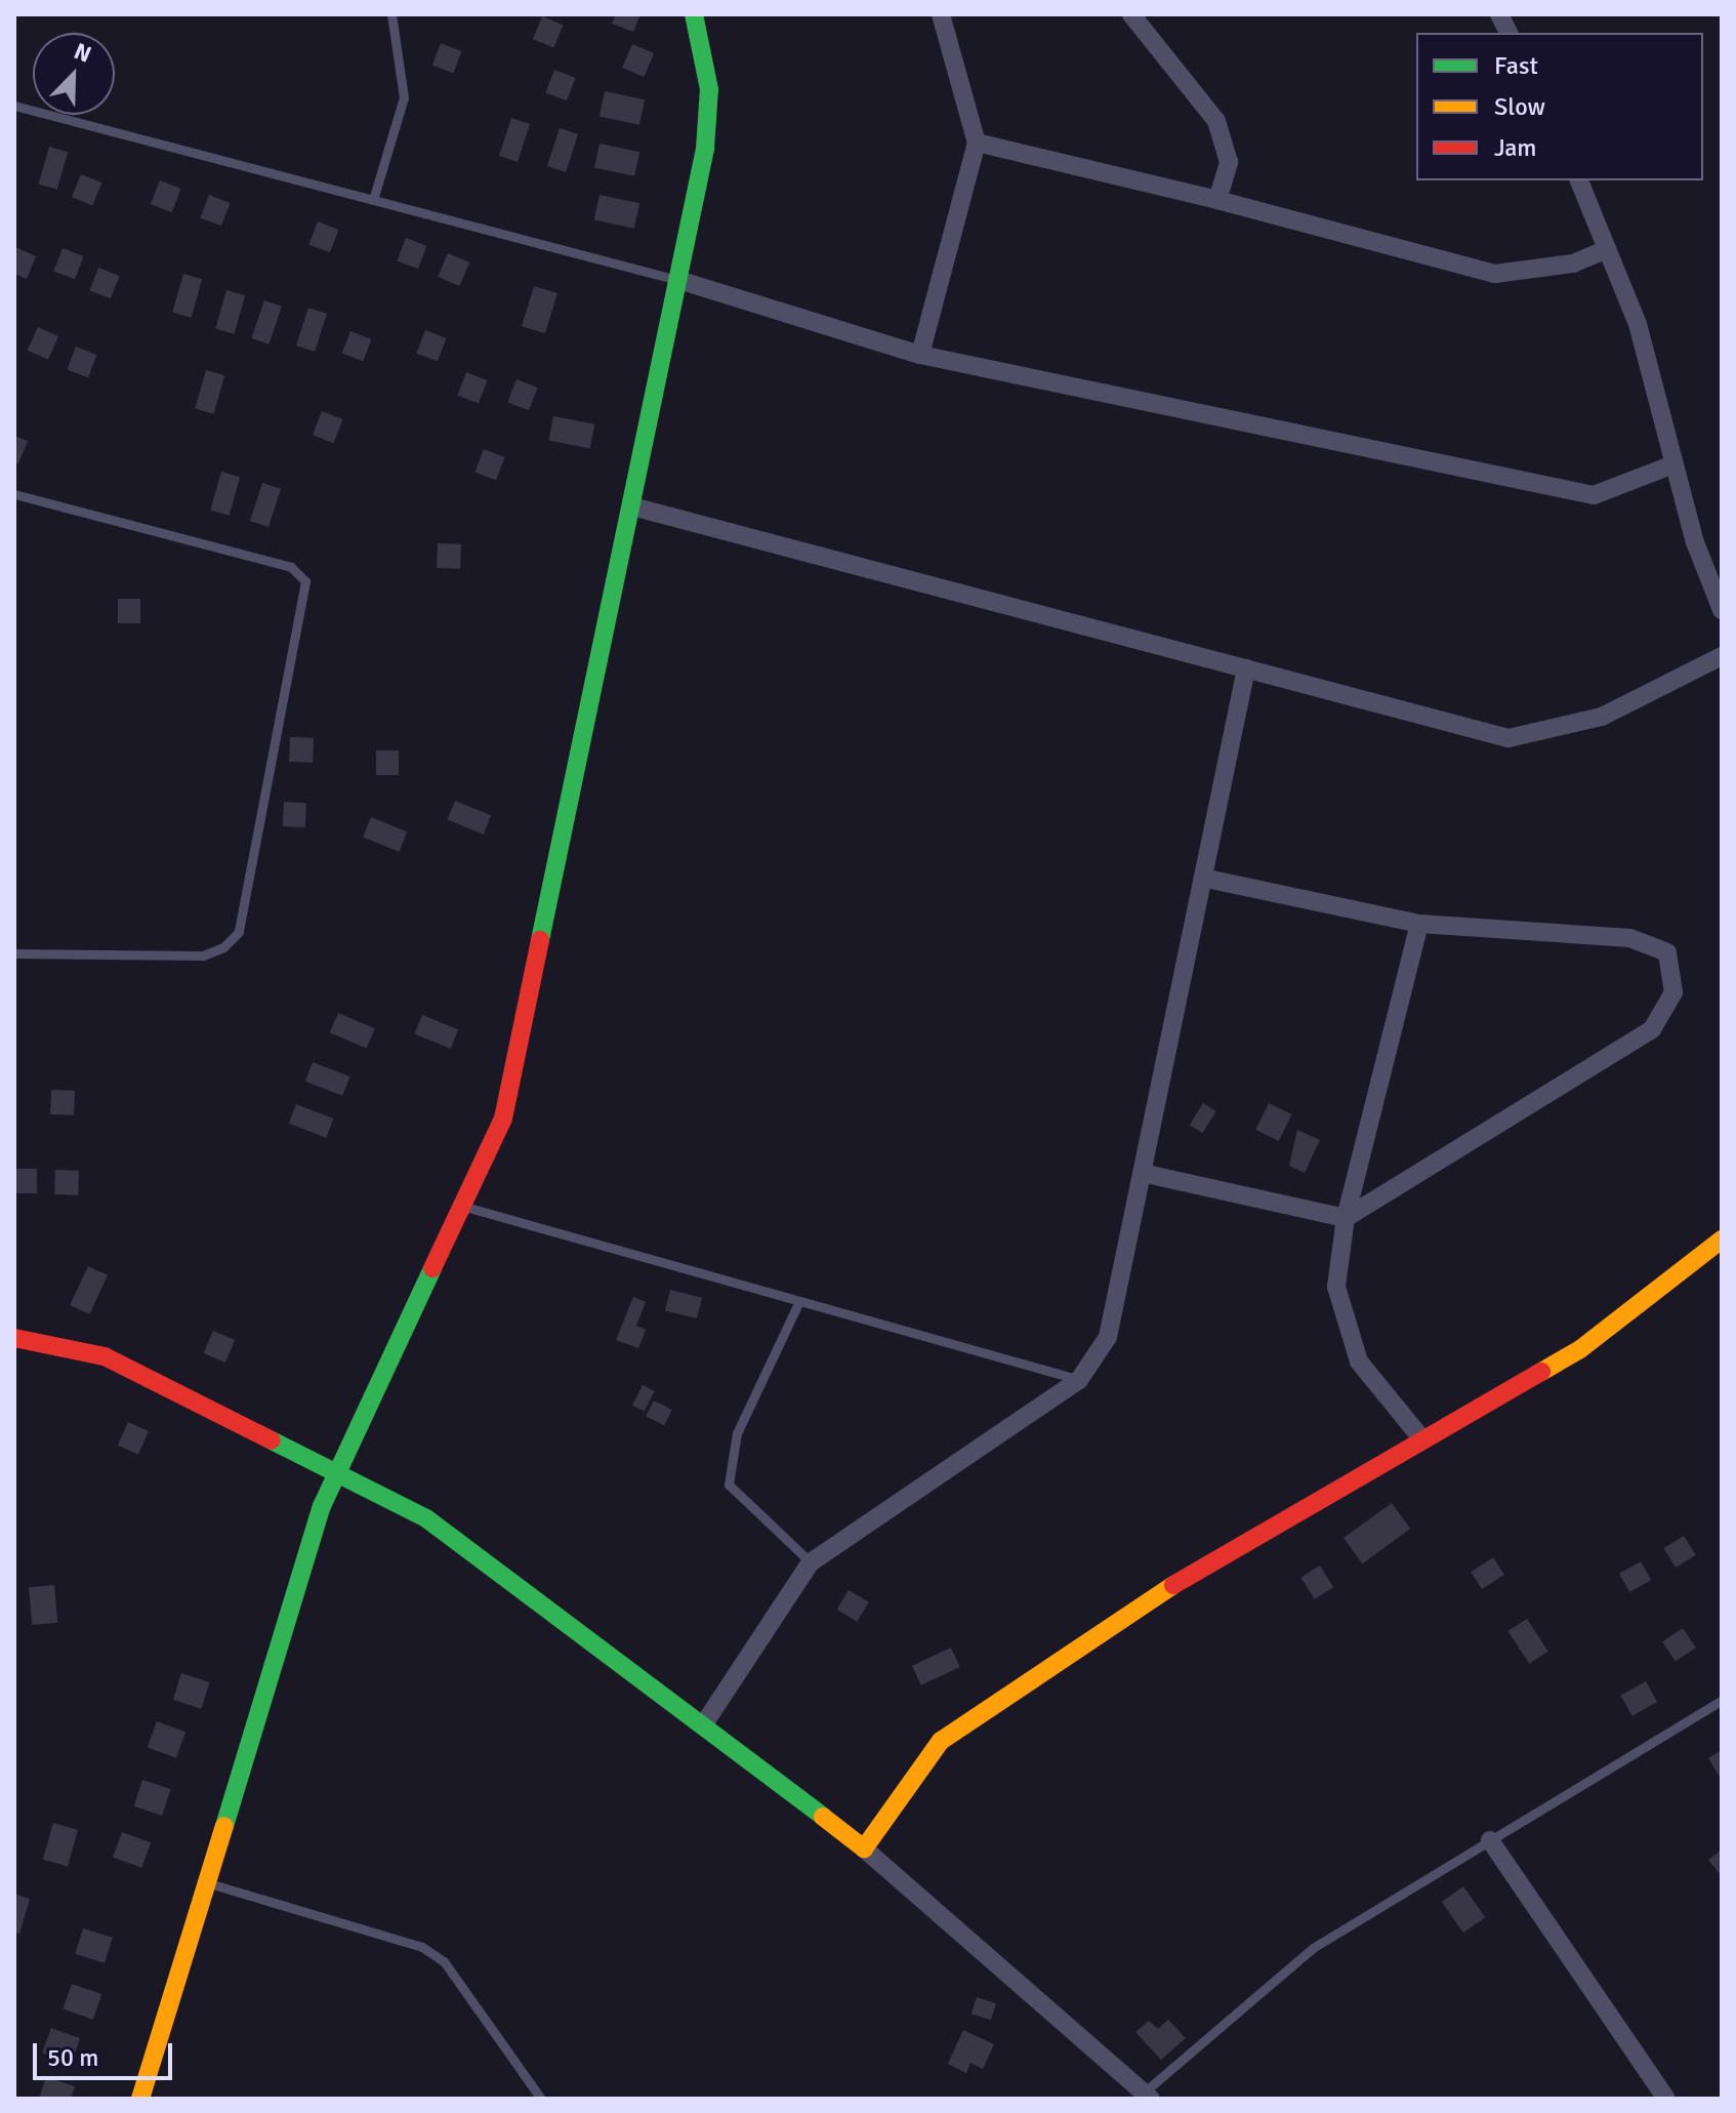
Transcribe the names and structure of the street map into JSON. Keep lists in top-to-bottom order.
{
  "legend": ["Fast", "Slow", "Jam"],
  "scale_bar": "50 m",
  "north": "top right"
}
